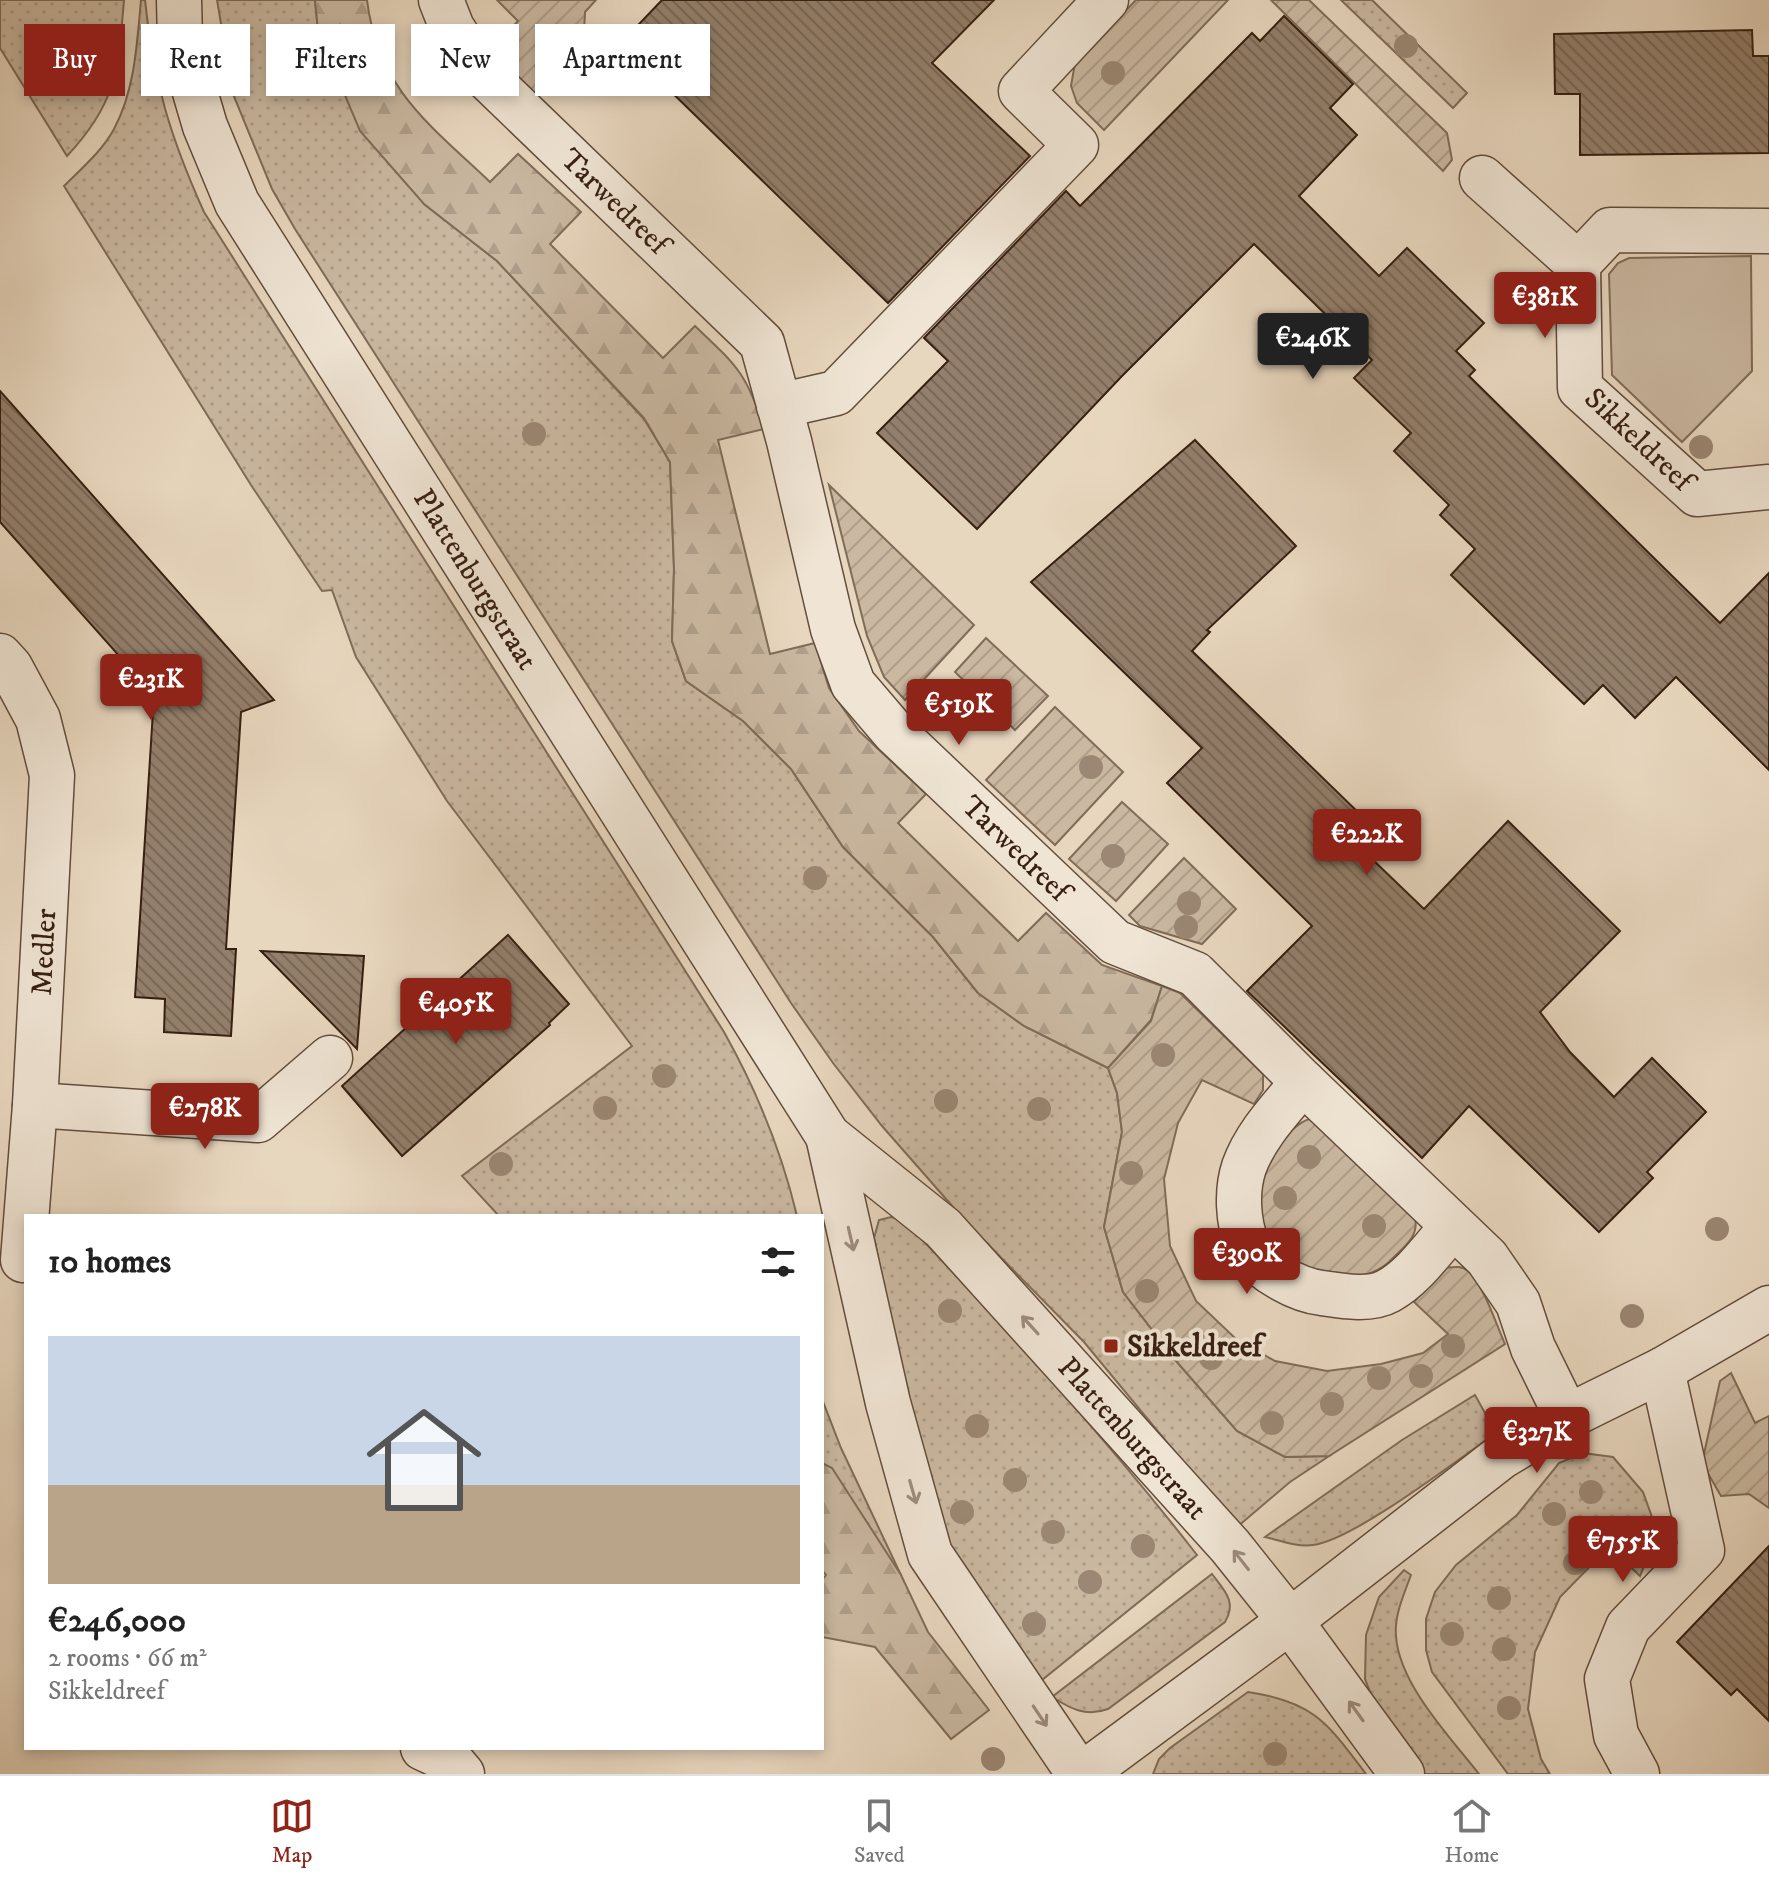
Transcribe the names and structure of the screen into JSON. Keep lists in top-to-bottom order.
{
  "streets": {
    "street": [
      "Tarwedreef",
      "Sikkeldreef",
      "Plattenburgstraat",
      "Medler"
    ]
  },
  "places": {
    "transit": ["Sikkeldreef"]
  },
  "page": {
    "chip": [
      "Buy",
      "Rent",
      "Filters",
      "New",
      "Apartment"
    ],
    "price": [
      "€381K",
      "€246K",
      "€231K",
      "€519K",
      "€222K",
      "€405K",
      "€278K",
      "€390K",
      "€327K",
      "€755K"
    ],
    "heading": "10 homes",
    "list": [
      {
        "name": "€246,000",
        "note": "2 rooms · 66 m² · Sikkeldreef"
      }
    ],
    "tabs": ["Map", "Saved", "Home"]
  }
}
